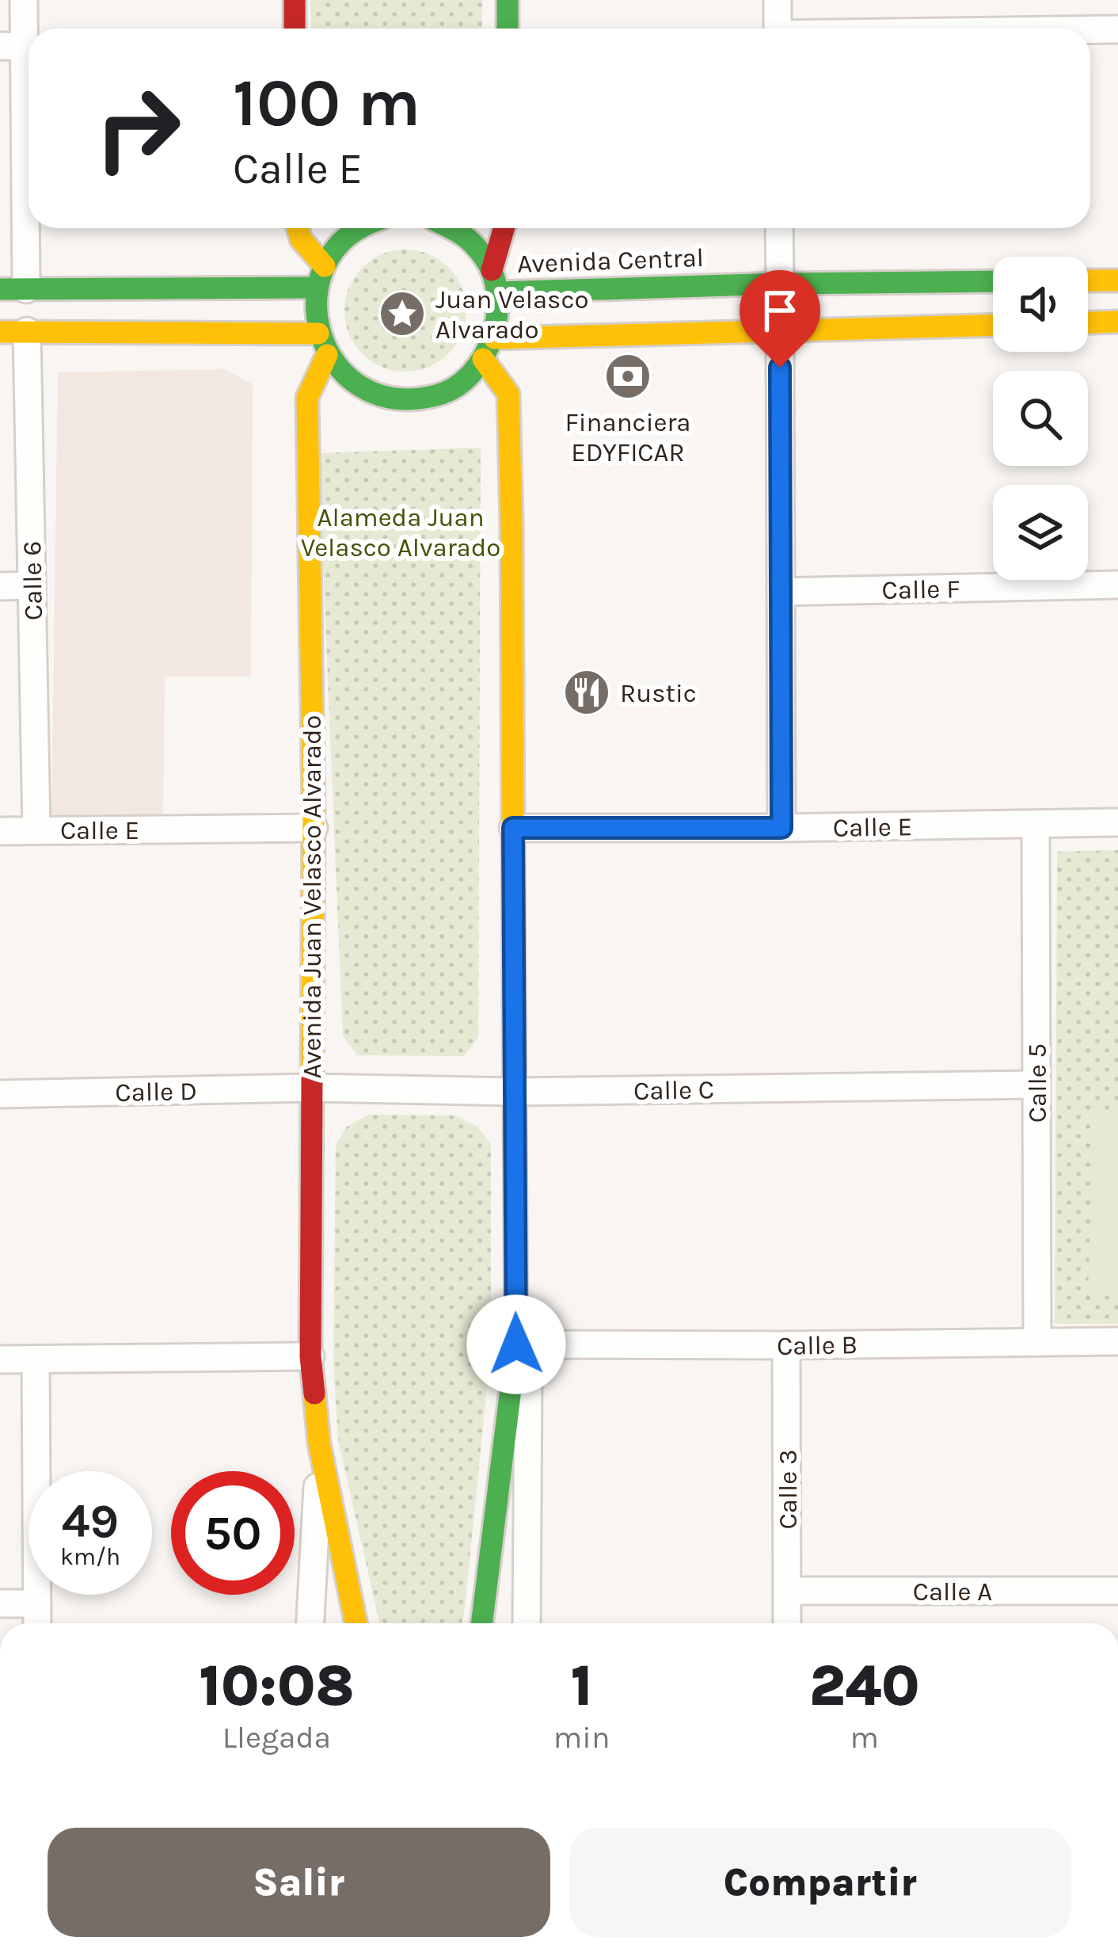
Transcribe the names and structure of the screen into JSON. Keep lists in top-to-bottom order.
{
  "streets": {
    "main road": ["Avenida Central", "Avenida Juan Velasco Alvarado"],
    "street": [
      "Calle 6",
      "Calle F",
      "Calle E",
      "Calle 5",
      "Calle C",
      "Calle D",
      "Calle B",
      "Calle 3",
      "Calle A"
    ]
  },
  "crossings": [
    ["Calle 6", "Calle E"],
    ["Calle E", "Avenida Juan Velasco Alvarado"],
    ["Calle E", "Calle 5"],
    ["Avenida Juan Velasco Alvarado", "Calle C"],
    ["Avenida Juan Velasco Alvarado", "Calle D"],
    ["Calle 5", "Calle C"],
    ["Calle 5", "Calle B"],
    ["Calle C", "Calle D"],
    ["Calle B", "Calle 3"],
    ["Calle 3", "Calle A"]
  ],
  "parks": ["Alameda Juan Velasco Alvarado"],
  "places": {
    "place": ["Juan Velasco Alvarado"],
    "bank": ["Financiera EDYFICAR"],
    "restaurant": ["Rustic"]
  },
  "page": {
    "turn": ["100 m", "Calle E"],
    "speed": "49 km/h",
    "limit": "50",
    "eta": [
      "10:08",
      "Llegada",
      "1",
      "min",
      "240",
      "m"
    ],
    "buttons": ["Salir", "Compartir"]
  }
}
